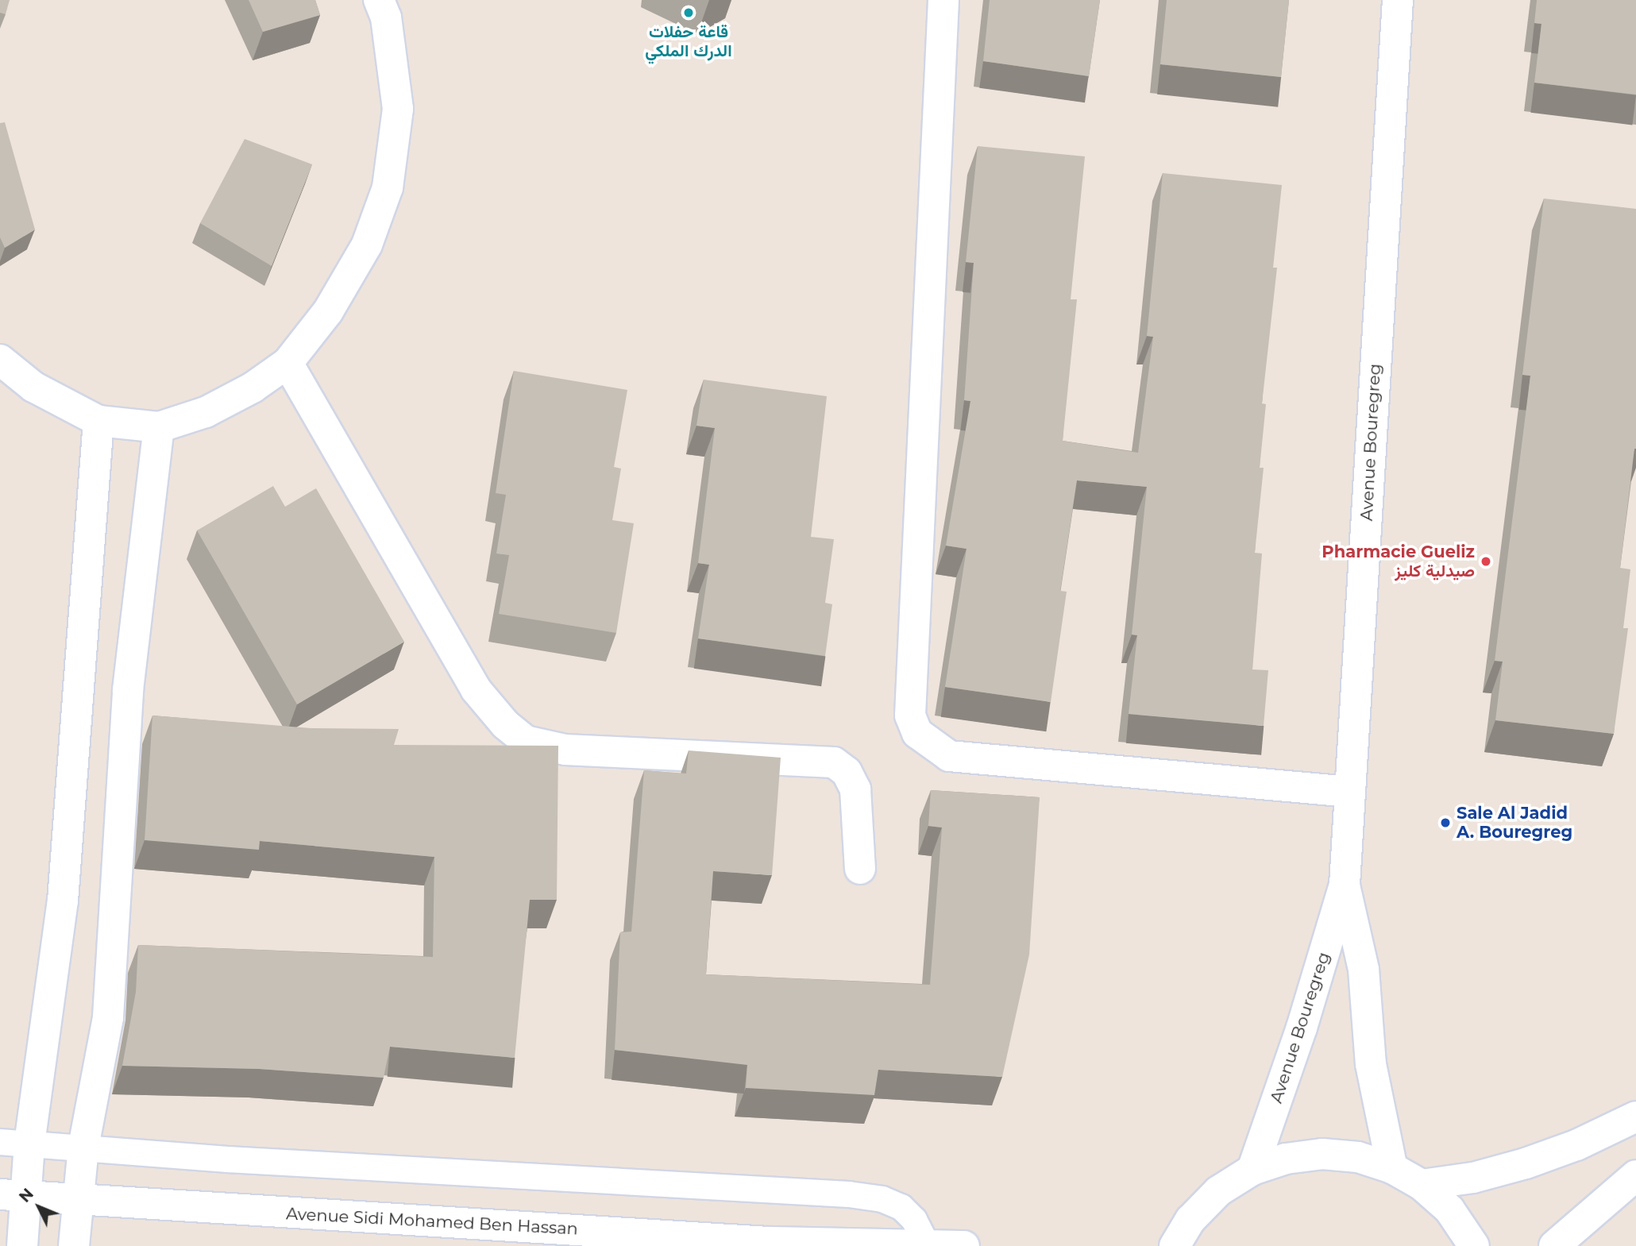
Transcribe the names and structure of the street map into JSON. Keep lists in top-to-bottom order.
{
  "streets": {
    "street": ["Avenue Bouregreg", "Avenue Sidi Mohamed Ben Hassan"]
  },
  "places": ["قاعة حفلات الدرك الملكي", "Pharmacie Gueliz صيدلية كليز", "Sale Al Jadid A. Bouregreg"],
  "north": "top left"
}
